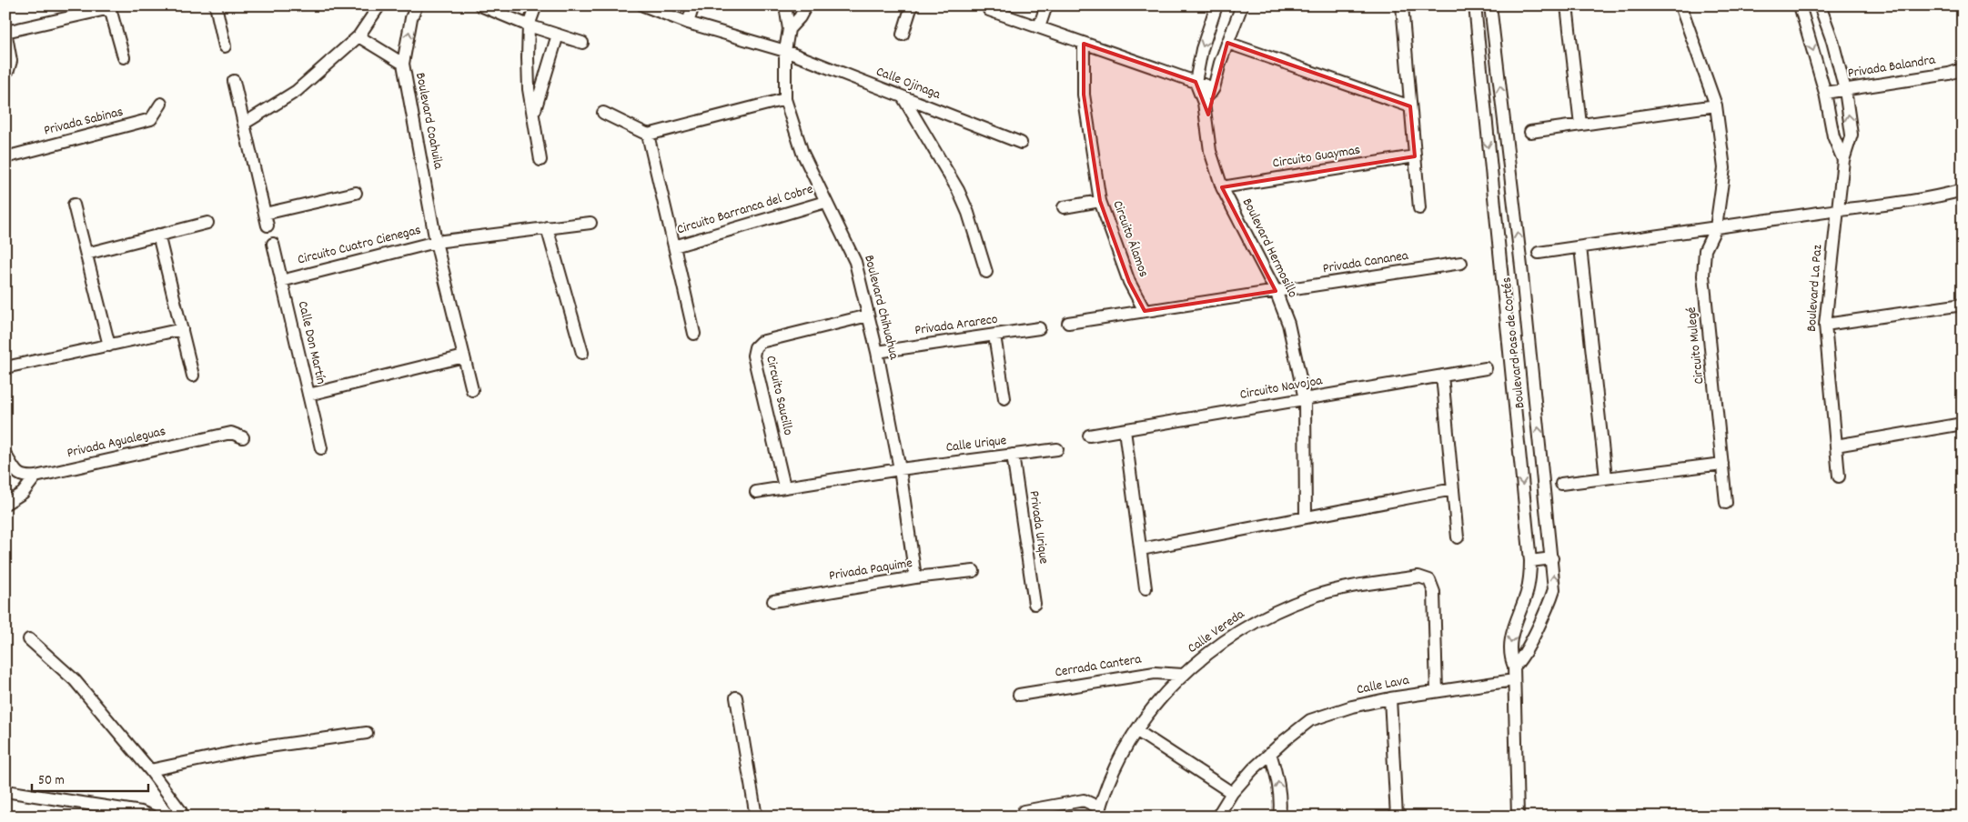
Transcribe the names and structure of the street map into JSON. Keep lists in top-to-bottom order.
{
  "streets": {
    "street": [
      "Privada Balandra",
      "Calle Ojinaga",
      "Boulevard Coahuila",
      "Privada Sabinas",
      "Circuito Guaymas",
      "Circuito Barranca del Cobre",
      "Circuito Álamos",
      "Circuito Cuatro Cienegas",
      "Boulevard Hermosillo",
      "Privada Cananea",
      "Boulevard La Paz",
      "Boulevard Chihuahua",
      "Privada Arareco",
      "Calle Don Martín",
      "Boulevard Paso de Cortés",
      "Circuito Mulegé",
      "Circuito Navojoa",
      "Circuito Saucillo",
      "Privada Agualeguas",
      "Calle Urique",
      "Privada Urique",
      "Privada Paquime",
      "Calle Vereda",
      "Cerrada Cantera",
      "Calle Lava"
    ]
  },
  "crossings": [
    ["Privada Balandra", "Boulevard La Paz"],
    ["Calle Ojinaga", "Boulevard Chihuahua"],
    ["Boulevard Coahuila", "Circuito Cuatro Cienegas"],
    ["Circuito Guaymas", "Boulevard Hermosillo"],
    ["Circuito Barranca del Cobre", "Boulevard Chihuahua"],
    ["Circuito Cuatro Cienegas", "Calle Don Martín"],
    ["Boulevard Hermosillo", "Privada Cananea"],
    ["Boulevard Hermosillo", "Circuito Navojoa"],
    ["Boulevard Chihuahua", "Privada Arareco"],
    ["Boulevard Chihuahua", "Circuito Saucillo"],
    ["Boulevard Chihuahua", "Calle Urique"],
    ["Boulevard Chihuahua", "Privada Paquime"],
    ["Boulevard Paso de Cortés", "Calle Lava"],
    ["Calle Urique", "Privada Urique"],
    ["Calle Vereda", "Cerrada Cantera"],
    ["Calle Vereda", "Calle Lava"]
  ],
  "scale_bar": "50 m"
}
